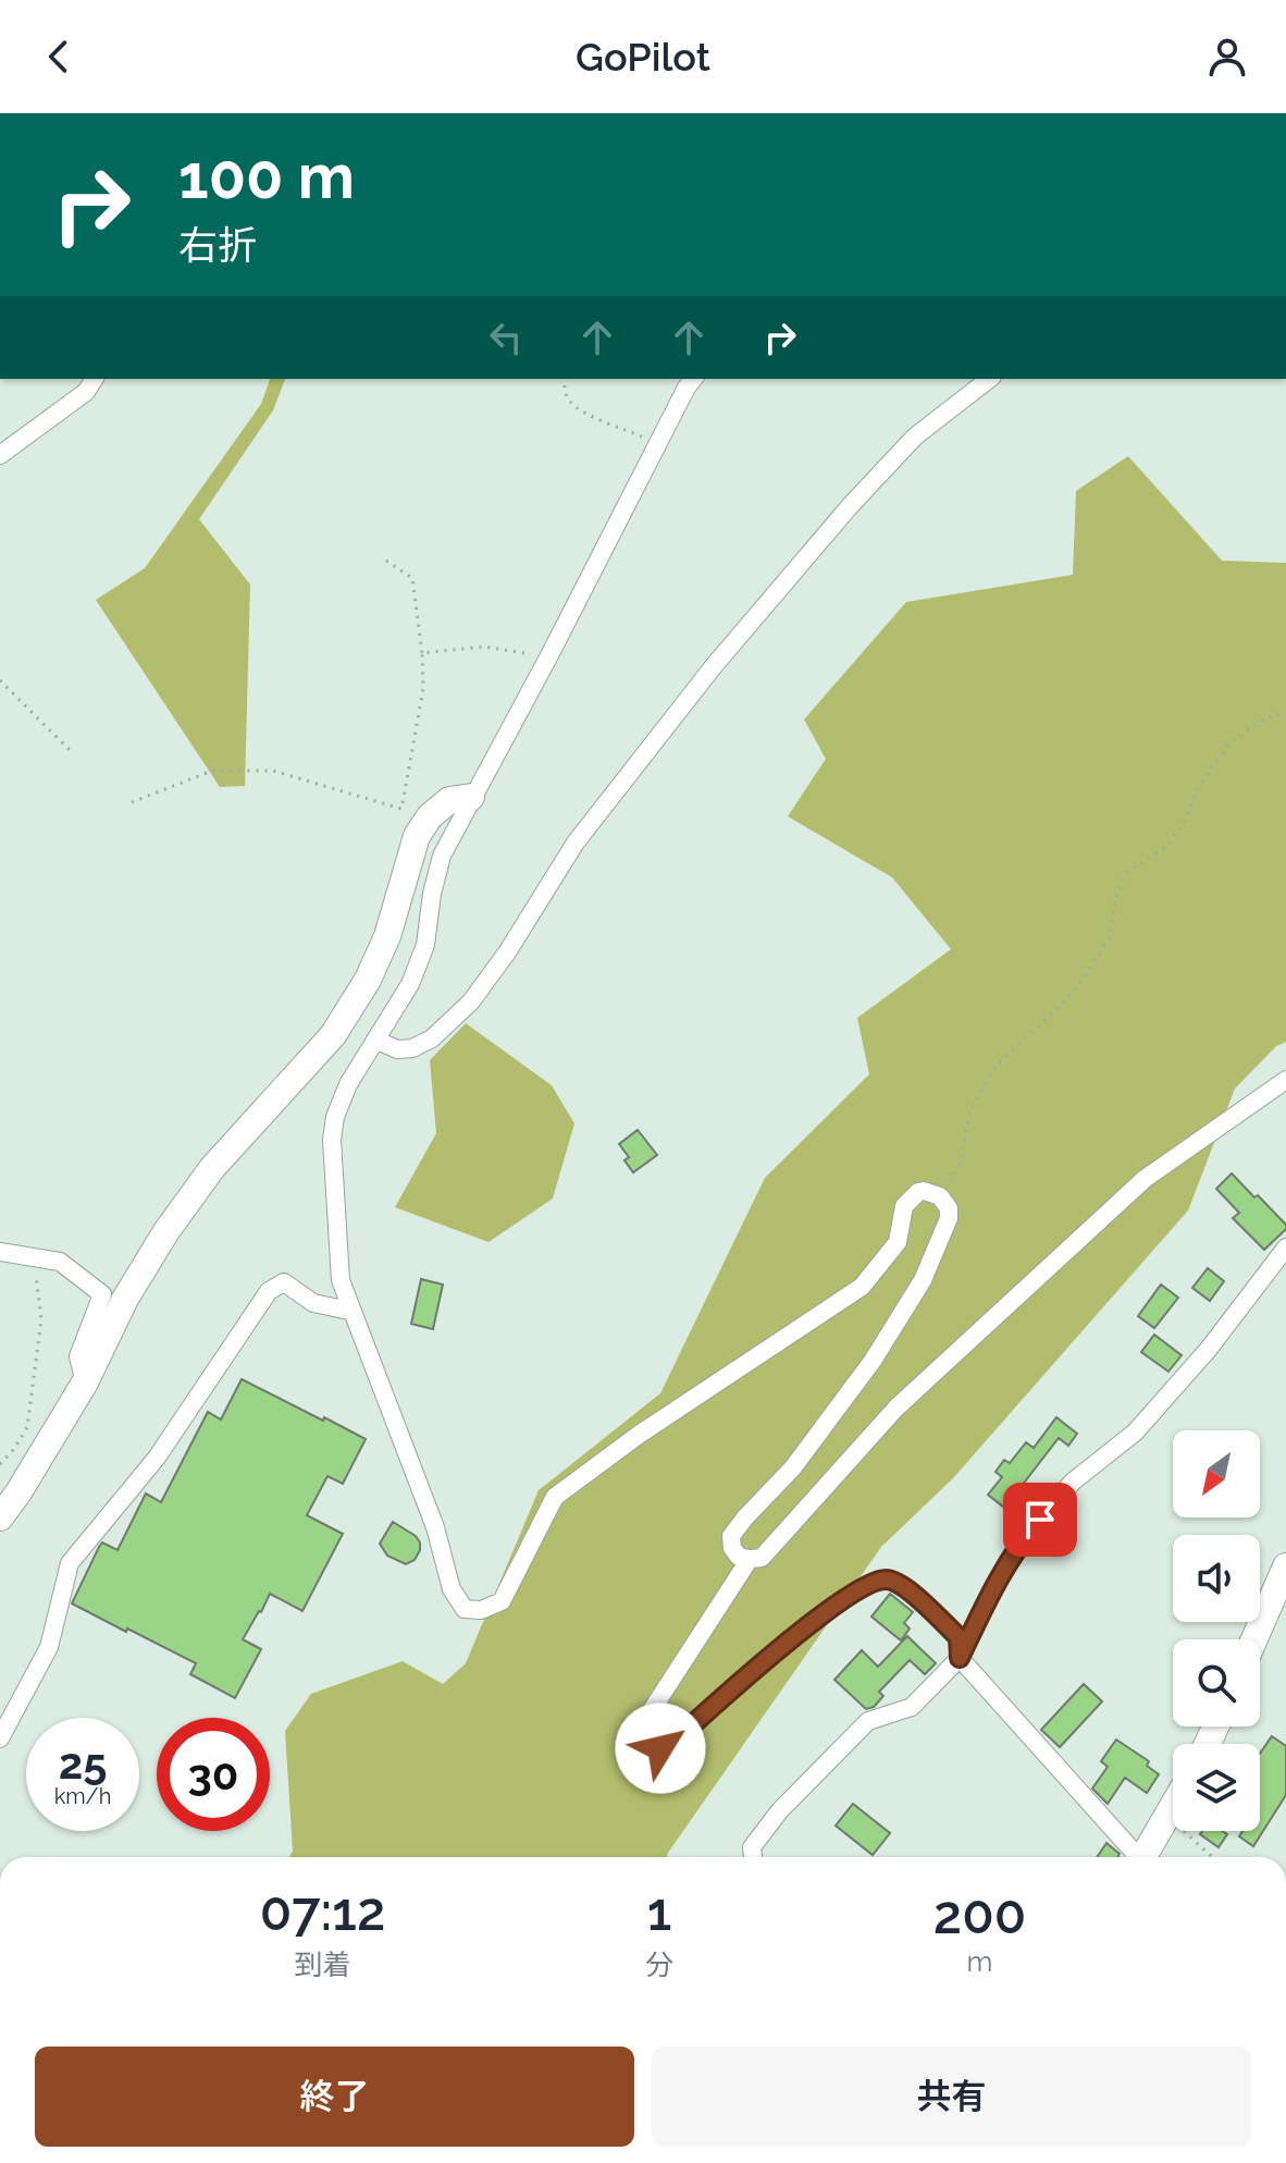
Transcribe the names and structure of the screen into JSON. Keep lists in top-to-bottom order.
{
  "north": "bottom left",
  "page": {
    "header": "GoPilot",
    "turn": ["100 m", "右折"],
    "speed": "25 km/h",
    "limit": "30",
    "eta": [
      "07:12",
      "到着",
      "1",
      "分",
      "200",
      "m"
    ],
    "buttons": ["終了", "共有"]
  }
}
